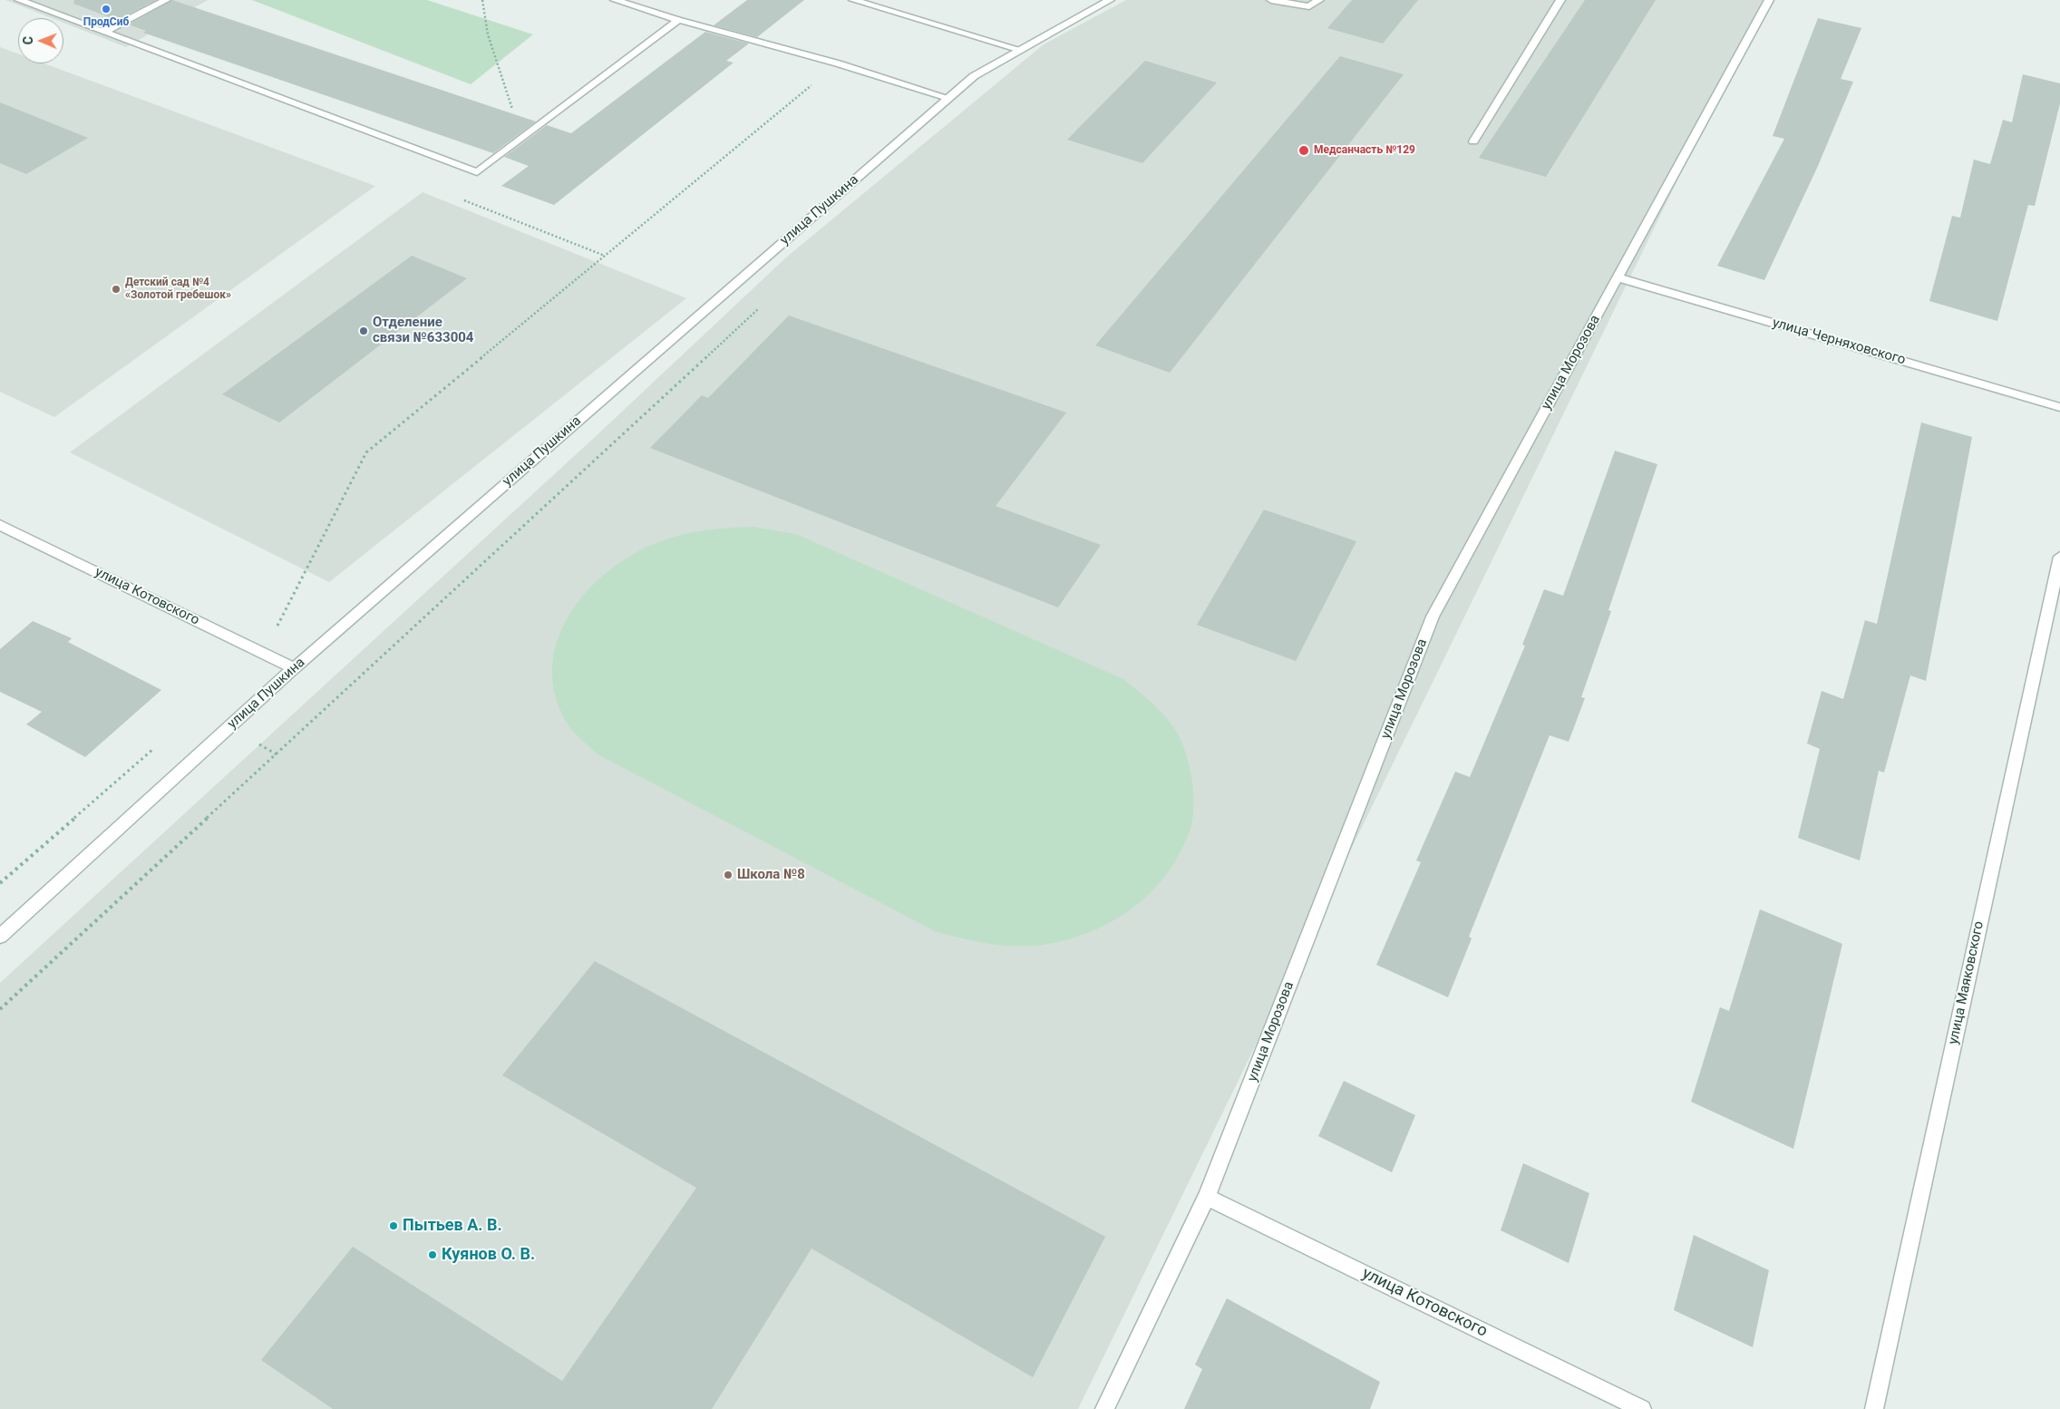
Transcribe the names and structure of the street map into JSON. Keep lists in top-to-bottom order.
{
  "streets": {
    "street": [
      "улица Пушкина",
      "улица Черняховского",
      "улица Морозова",
      "улица Котовского",
      "улица Маяковского"
    ]
  },
  "crossings": [
    ["улица Пушкина", "улица Котовского"],
    ["улица Черняховского", "улица Морозова"],
    ["улица Морозова", "улица Котовского"]
  ],
  "places": [
    "ПродСиб",
    "Медсанчасть №129",
    "Детский сад №4 «Золотой гребешок»",
    "Отделение связи №633004",
    "Школа №8",
    "Пытьев А. В.",
    "Куянов О. В."
  ],
  "north": "left"
}
